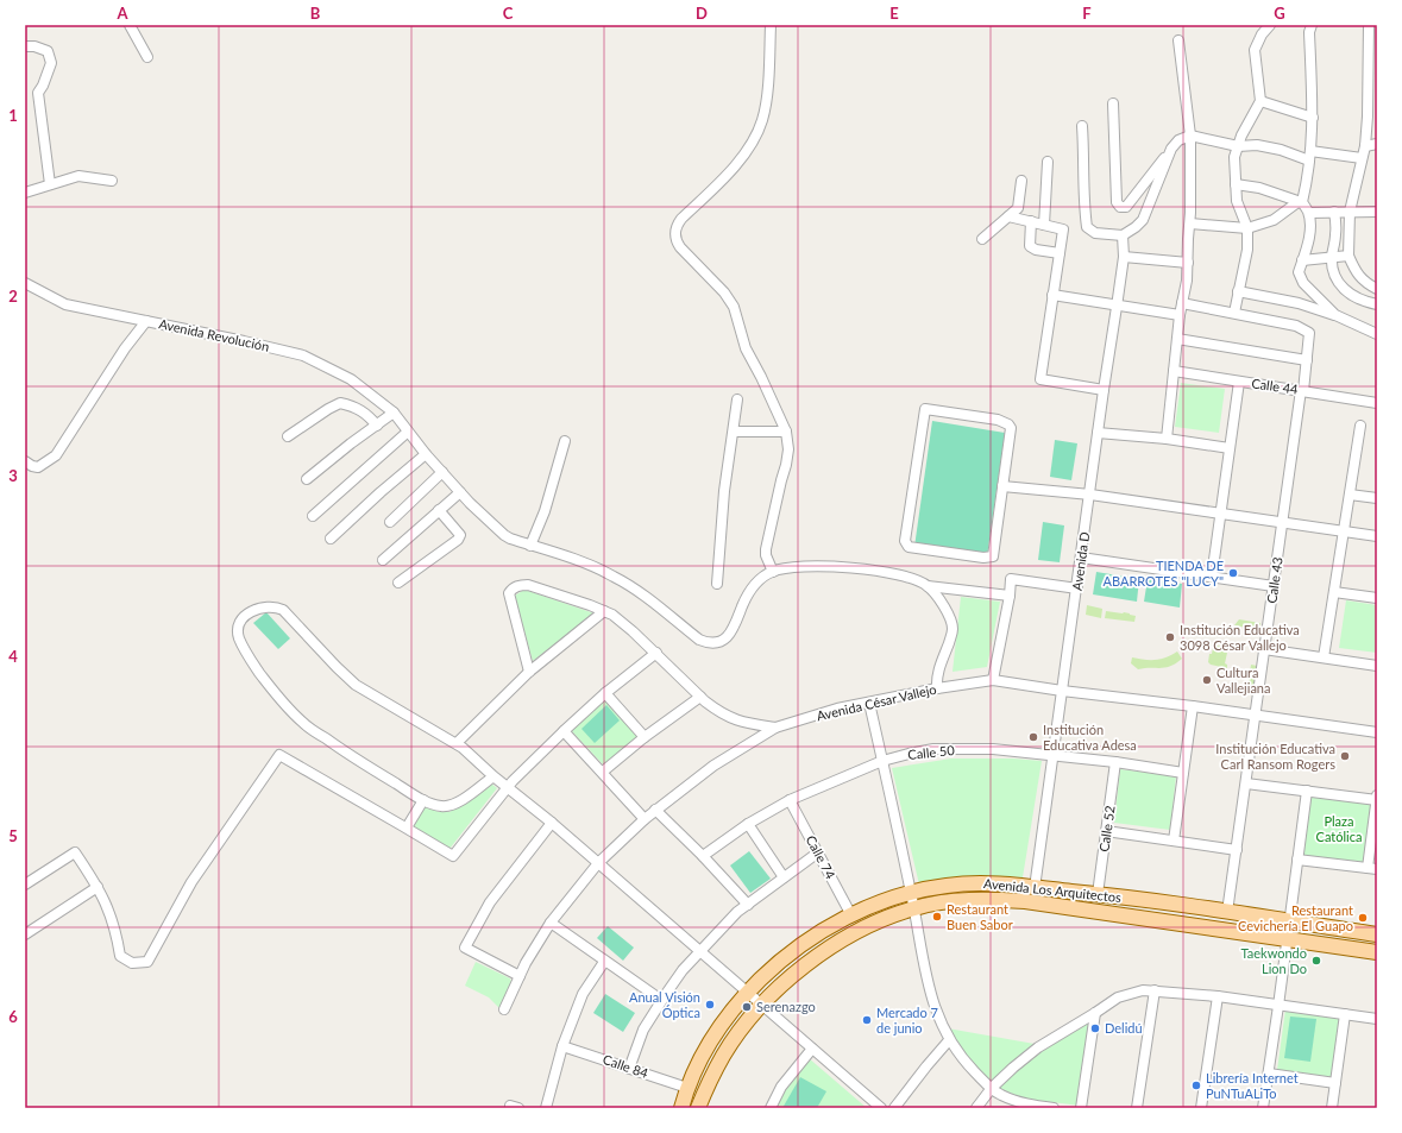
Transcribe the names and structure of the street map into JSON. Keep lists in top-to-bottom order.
{
  "streets": {
    "main road": ["Avenida Los Arquitectos"],
    "street": [
      "Avenida Revolución",
      "Calle 44",
      "Avenida D",
      "Calle 43",
      "Avenida César Vallejo",
      "Calle 50",
      "Calle 52",
      "Calle 74",
      "Calle 84"
    ]
  },
  "crossings": [
    ["Calle 44", "Calle 43"],
    ["Avenida D", "Avenida César Vallejo"],
    ["Avenida D", "Calle 50"],
    ["Avenida D", "Avenida Los Arquitectos"],
    ["Calle 43", "Avenida César Vallejo"],
    ["Calle 43", "Avenida Los Arquitectos"],
    ["Calle 50", "Calle 52"],
    ["Calle 50", "Calle 74"],
    ["Calle 52", "Avenida Los Arquitectos"],
    ["Calle 74", "Avenida Los Arquitectos"],
    ["Avenida Los Arquitectos", "Calle 84"]
  ],
  "parks": ["Plaza Católica"],
  "places": [
    "TIENDA DE ABARROTES \"LUCY\"",
    "Institución Educativa 3098 César Vallejo",
    "Cultura Vallejiana",
    "Institución Educativa Adesa",
    "Institución Educativa Carl Ransom Rogers",
    "Restaurant Buen Sabor",
    "Restaurant Cevichería El Guapo",
    "Taekwondo Lion Do",
    "Anual Visión Óptica",
    "Serenazgo",
    "Mercado 7 de junio",
    "Delidú",
    "Librería Internet PuNTuALiTo"
  ],
  "grid": {
    "columns": [
      "A",
      "B",
      "C",
      "D",
      "E",
      "F",
      "G"
    ],
    "rows": [
      "1",
      "2",
      "3",
      "4",
      "5",
      "6"
    ]
  }
}
